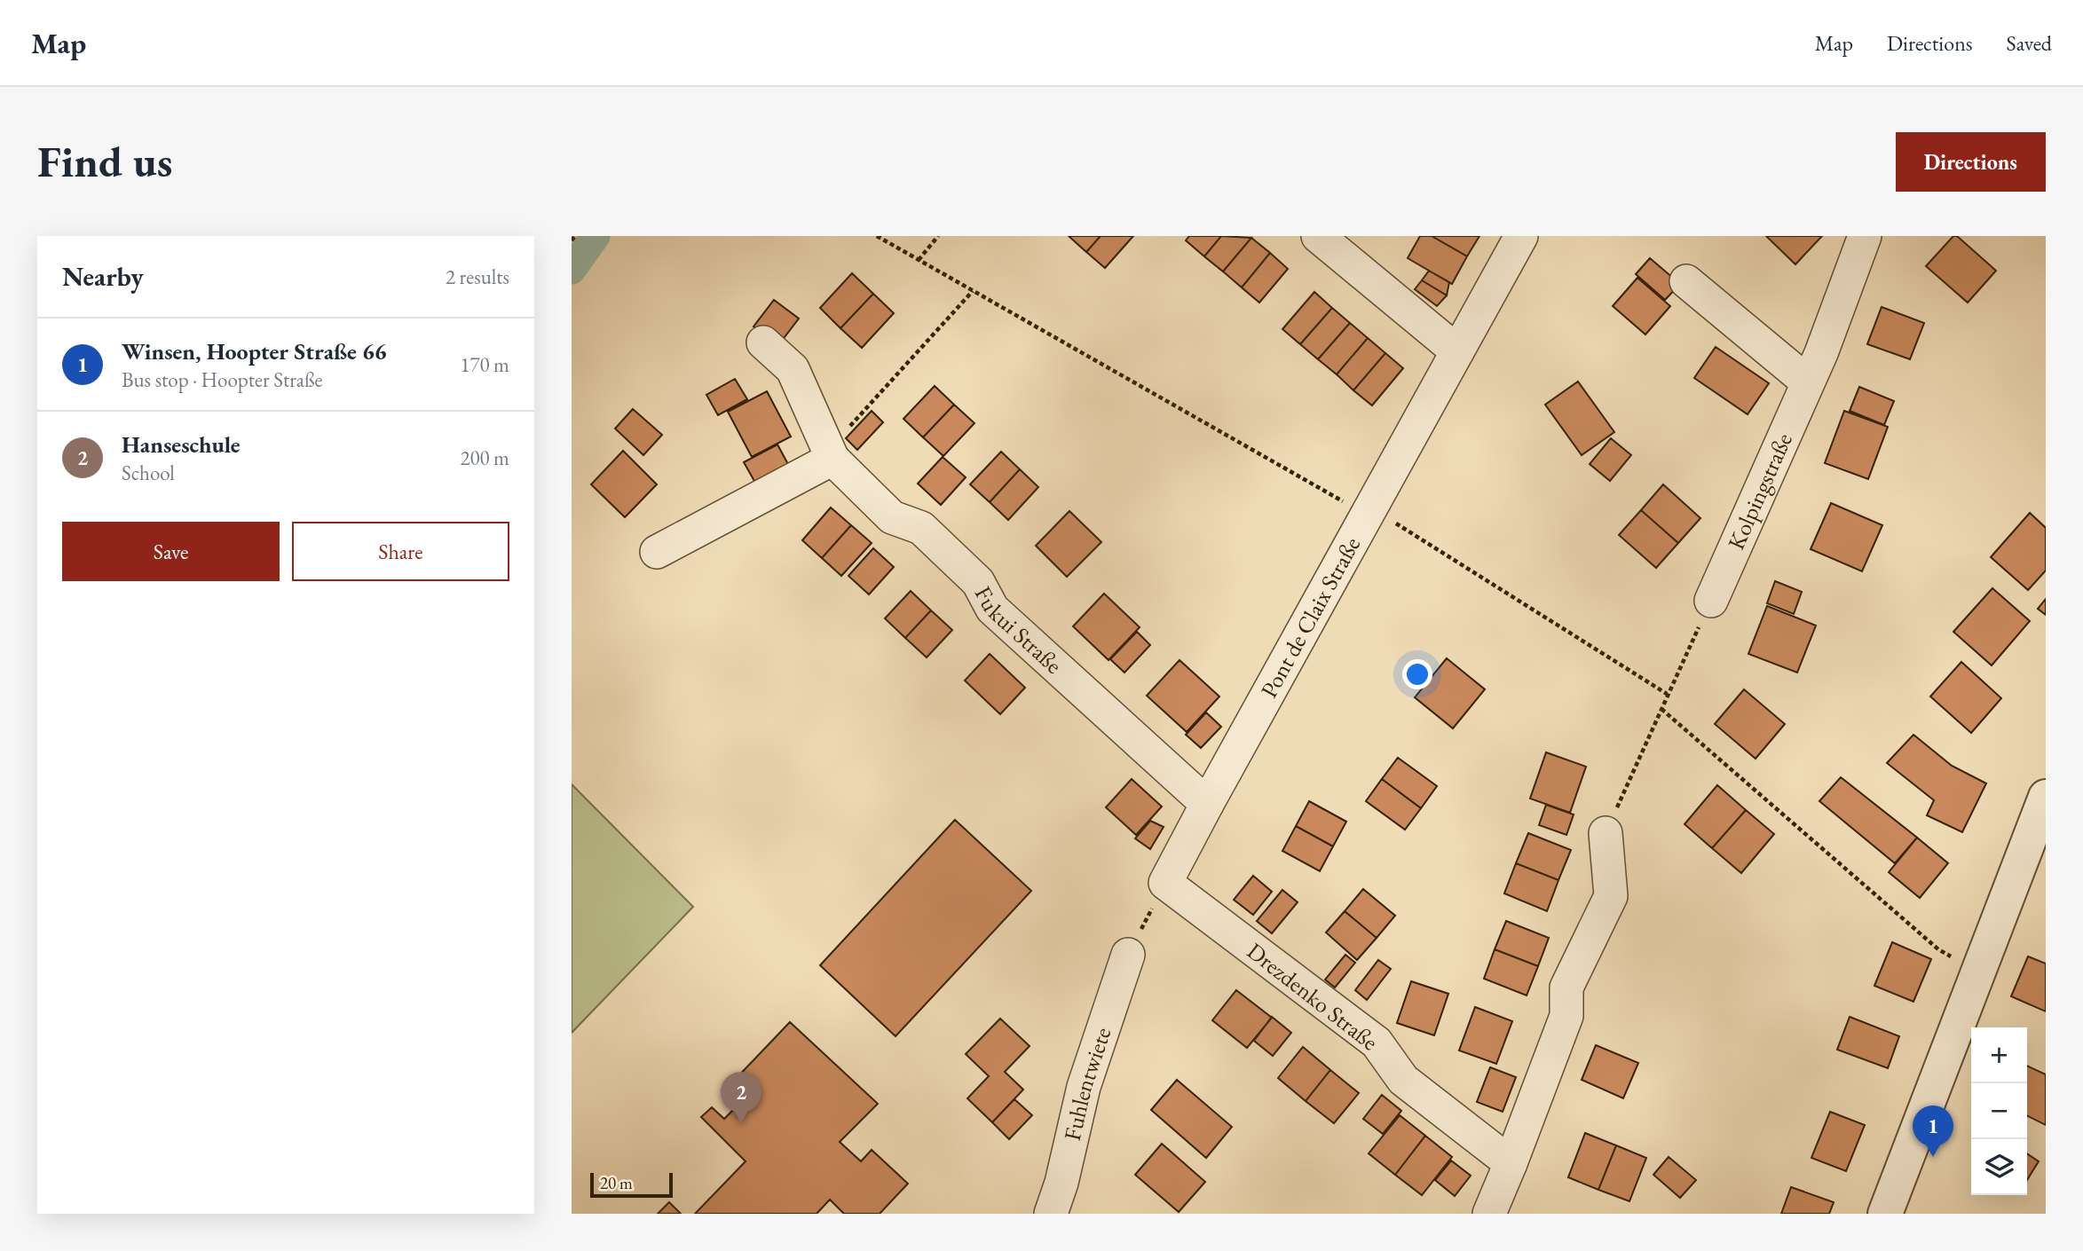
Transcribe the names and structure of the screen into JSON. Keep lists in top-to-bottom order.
{
  "streets": {
    "street": [
      "Kolpingstraße",
      "Pont de Claix Straße",
      "Fukui Straße",
      "Drezdenko Straße",
      "Fuhlentwiete"
    ]
  },
  "crossings": [
    ["Pont de Claix Straße", "Fukui Straße"],
    ["Pont de Claix Straße", "Drezdenko Straße"]
  ],
  "scale_bar": "20 m",
  "page": {
    "header": "Map",
    "nav": ["Map", "Directions", "Saved"],
    "buttons": [
      "Directions",
      ["Save", "Share"]
    ],
    "title": "Find us",
    "heading": ["Nearby", "2 results"],
    "list": [
      {
        "mark": "1",
        "name": "Winsen, Hoopter Straße 66",
        "note": "Bus stop · Hoopter Straße",
        "value": "170 m"
      },
      {
        "mark": "2",
        "name": "Hanseschule",
        "note": "School",
        "value": "200 m"
      }
    ],
    "map_buttons": ["+", "−"],
    "pins": ["2", "1"],
    "scale": "20 m"
  }
}
